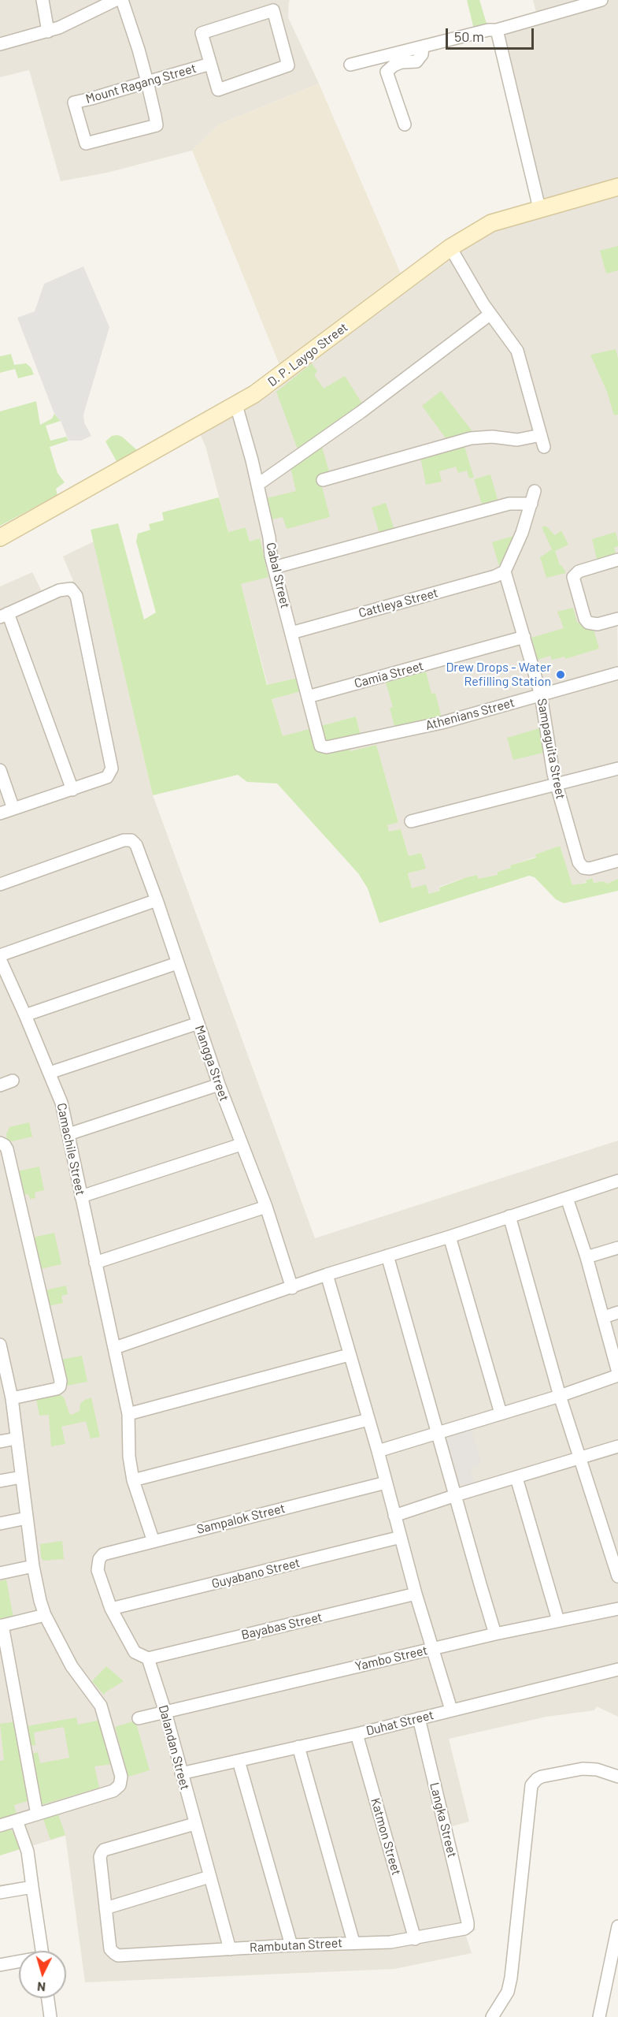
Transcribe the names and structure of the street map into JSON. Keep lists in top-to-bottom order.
{
  "streets": {
    "main road": ["D. P. Laygo Street"],
    "street": [
      "Mount Ragang Street",
      "Cabal Street",
      "Cattleya Street",
      "Camia Street",
      "Athenians Street",
      "Sampaguita Street",
      "Mangga Street",
      "Camachile Street",
      "Sampalok Street",
      "Guyabano Street",
      "Bayabas Street",
      "Yambo Street",
      "Duhat Street",
      "Dalandan Street",
      "Langka Street",
      "Katmon Street",
      "Rambutan Street"
    ]
  },
  "crossings": [
    ["D. P. Laygo Street", "Cabal Street"],
    ["Cabal Street", "Cattleya Street"],
    ["Cabal Street", "Camia Street"],
    ["Cabal Street", "Athenians Street"],
    ["Cattleya Street", "Sampaguita Street"],
    ["Camia Street", "Sampaguita Street"],
    ["Athenians Street", "Sampaguita Street"],
    ["Camachile Street", "Sampalok Street"],
    ["Sampalok Street", "Guyabano Street"],
    ["Bayabas Street", "Dalandan Street"],
    ["Yambo Street", "Dalandan Street"],
    ["Duhat Street", "Dalandan Street"],
    ["Duhat Street", "Langka Street"],
    ["Duhat Street", "Katmon Street"],
    ["Dalandan Street", "Rambutan Street"],
    ["Langka Street", "Rambutan Street"],
    ["Katmon Street", "Rambutan Street"]
  ],
  "places": ["Drew Drops - Water Refilling Station"],
  "scale_bar": "50 m",
  "north": "bottom"
}
